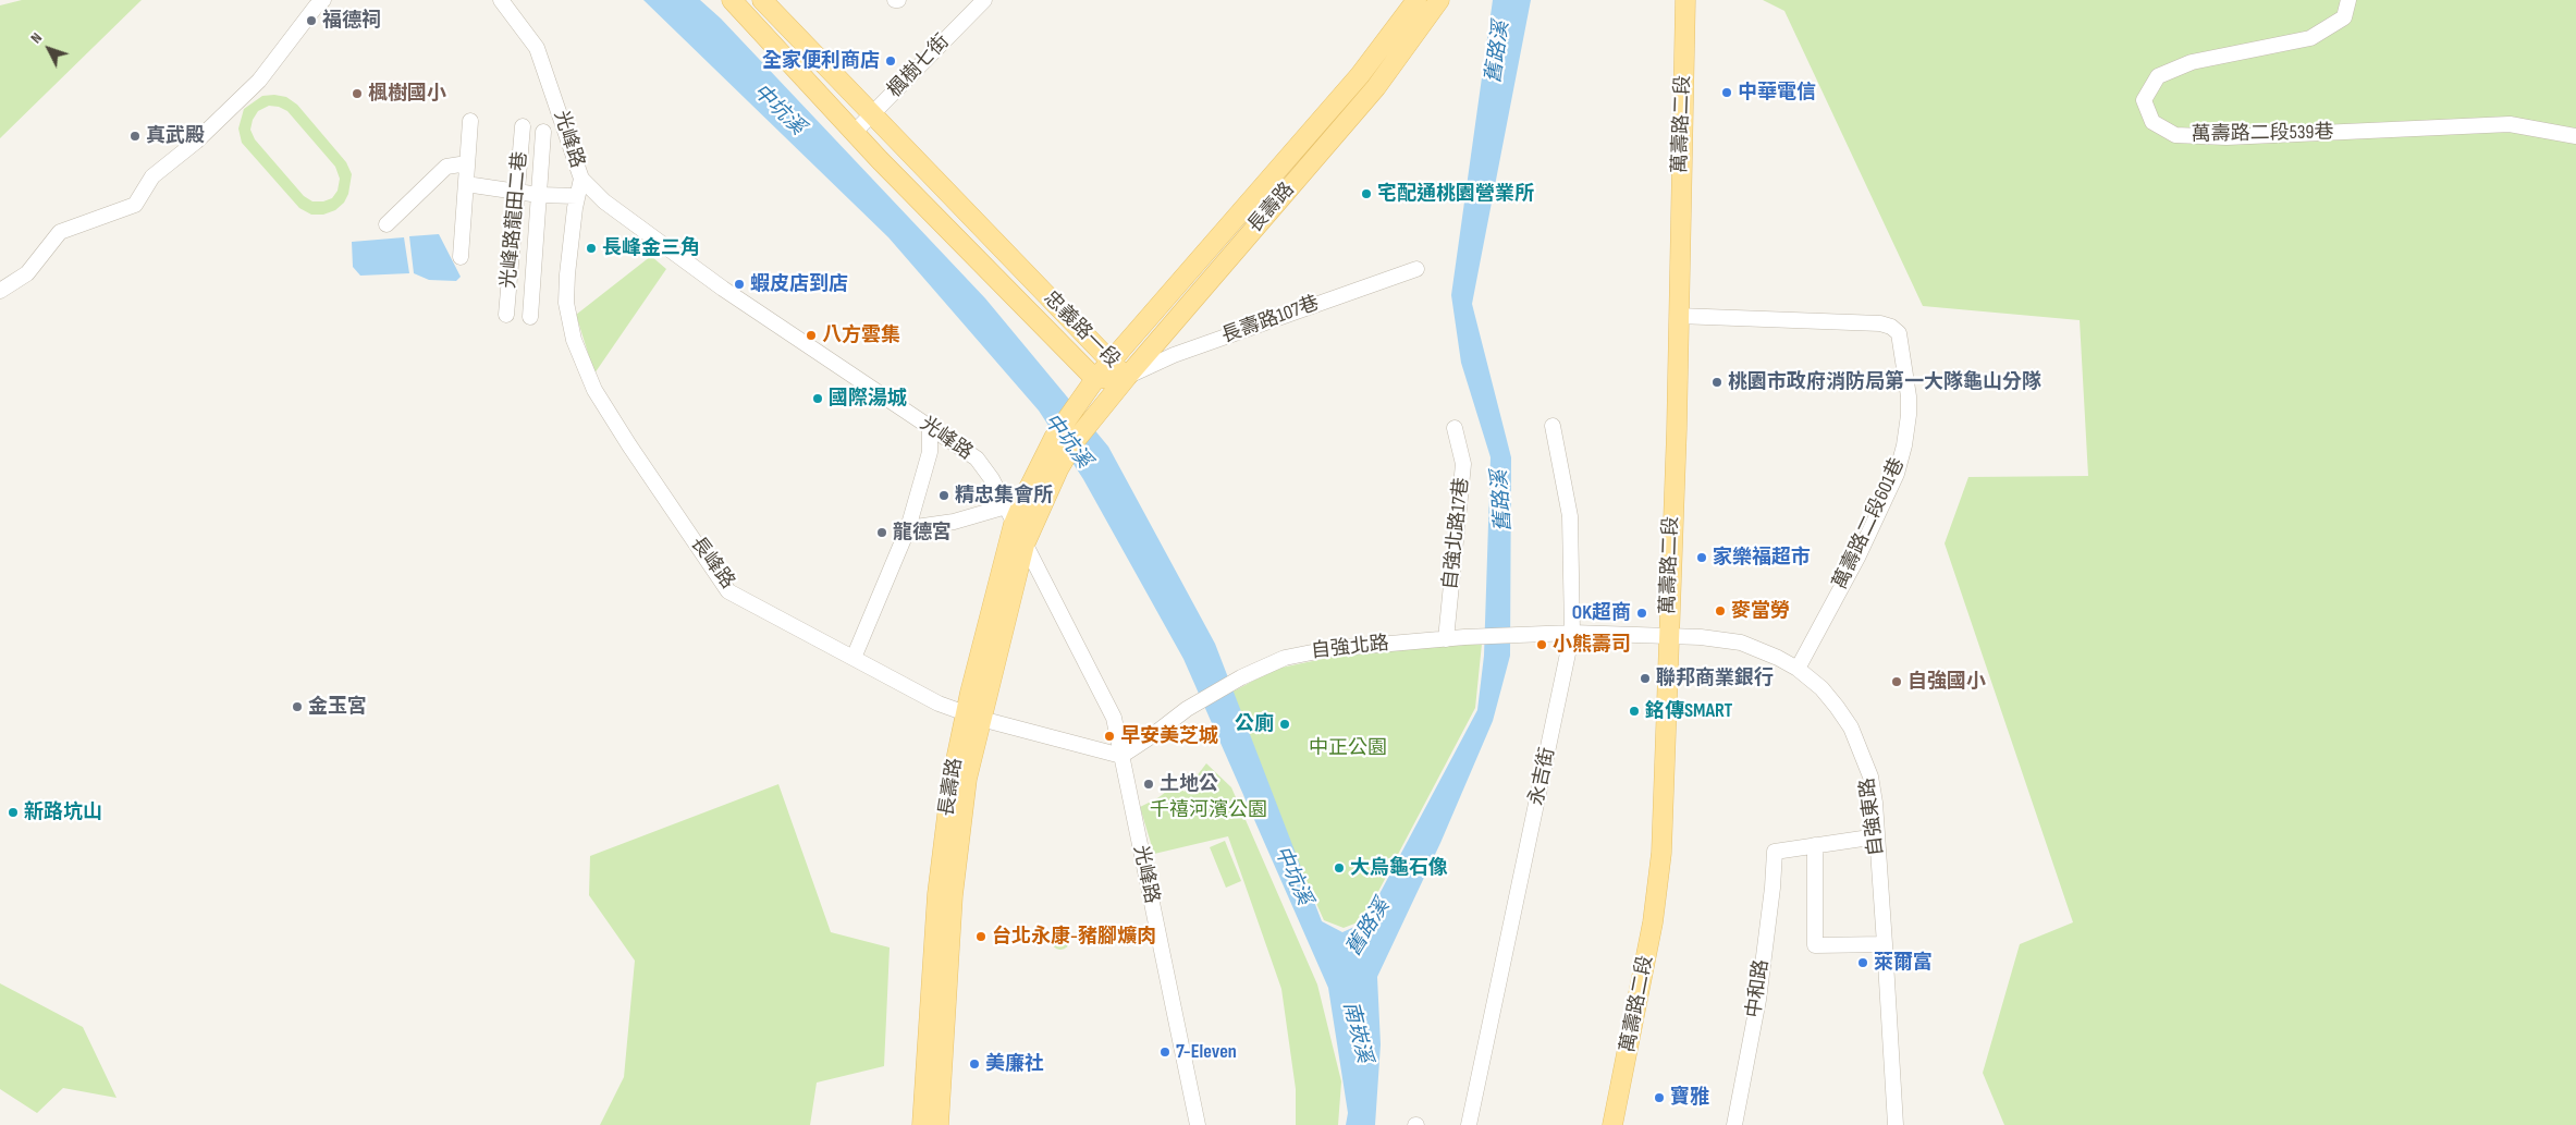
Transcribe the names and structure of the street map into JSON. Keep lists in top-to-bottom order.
{
  "streets": {
    "main road": ["萬壽路二段", "長壽路", "忠義路一段"],
    "street": [
      "楓樹七街",
      "萬壽路二段539巷",
      "光峰路",
      "光峰路龍田二巷",
      "長壽路107巷",
      "萬壽路二段601巷",
      "自強北路17巷",
      "長峰路",
      "自強北路",
      "永吉街",
      "自強東路",
      "中和路"
    ]
  },
  "crossings": [
    ["楓樹七街", "忠義路一段"],
    ["萬壽路二段", "萬壽路二段601巷"],
    ["萬壽路二段", "自強東路"],
    ["光峰路", "長壽路"],
    ["光峰路", "長峰路"],
    ["光峰路", "自強北路"],
    ["長壽路", "長壽路107巷"],
    ["長壽路", "忠義路一段"],
    ["長壽路", "長峰路"],
    ["長壽路107巷", "忠義路一段"],
    ["萬壽路二段601巷", "自強東路"],
    ["自強北路17巷", "自強北路"],
    ["長峰路", "自強北路"],
    ["自強北路", "永吉街"]
  ],
  "water": ["舊路溪", "中坑溪", "南崁溪"],
  "parks": ["中正公園", "千禧河濱公園"],
  "places": [
    "福德祠",
    "全家便利商店",
    "中華電信",
    "楓樹國小",
    "真武殿",
    "宅配通桃園營業所",
    "長峰金三角",
    "蝦皮店到店",
    "八方雲集",
    "桃園市政府消防局第一大隊龜山分隊",
    "國際湯城",
    "精忠集會所",
    "龍德宮",
    "家樂福超市",
    "麥當勞",
    "OK超商",
    "小熊壽司",
    "聯邦商業銀行",
    "自強國小",
    "金玉宮",
    "銘傳SMART",
    "公廁",
    "早安美芝城",
    "土地公",
    "新路坑山",
    "大烏龜石像",
    "台北永康-豬腳爌肉",
    "萊爾富",
    "7-Eleven",
    "美廉社",
    "寶雅"
  ],
  "north": "top left"
}
